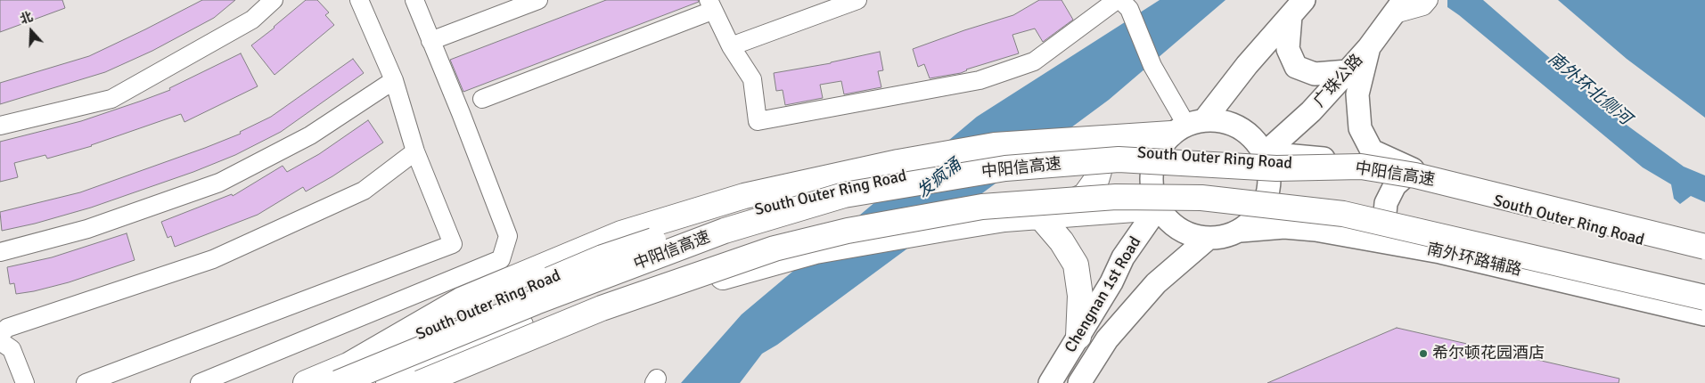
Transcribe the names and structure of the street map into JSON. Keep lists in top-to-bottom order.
{
  "streets": {
    "highway": ["South Outer Ring Road", "中阳信高速"],
    "main road": ["广珠公路", "南外环路辅路", "Chengnan 1st Road"]
  },
  "crossings": [
    ["广珠公路", "南外环路辅路"],
    ["广珠公路", "Chengnan 1st Road"],
    ["South Outer Ring Road", "中阳信高速"],
    ["南外环路辅路", "Chengnan 1st Road"]
  ],
  "water": ["南外环北侧河", "发疯涌"],
  "places": ["希尔顿花园酒店"],
  "north": "top"
}
